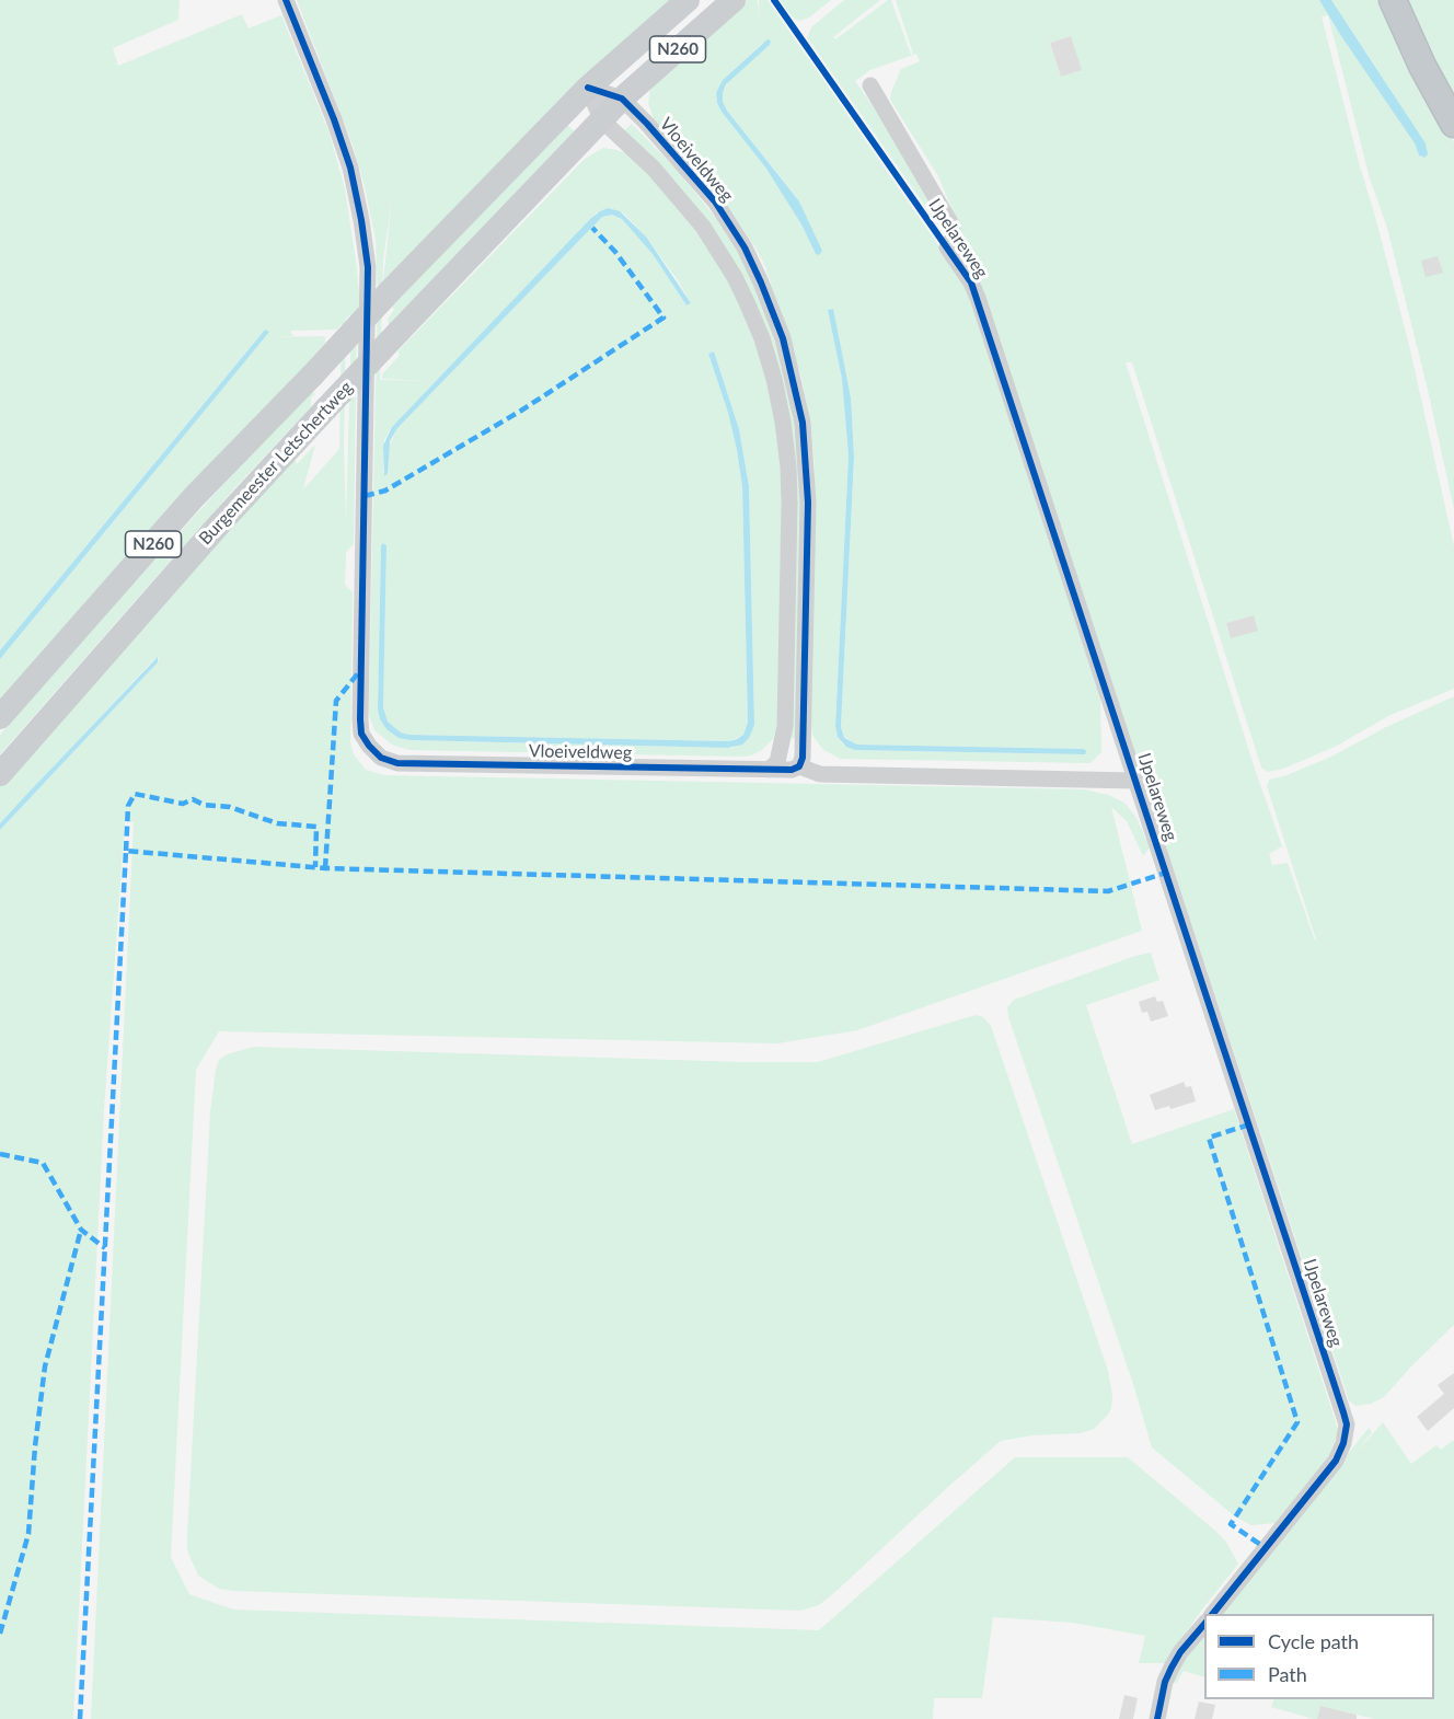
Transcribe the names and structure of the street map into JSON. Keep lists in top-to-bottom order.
{
  "streets": {
    "main road": ["N260", "Burgemeester Letschertweg"],
    "street": ["Vloeiveldweg", "IJpelareweg"]
  },
  "crossings": [
    ["Vloeiveldweg", "IJpelareweg"],
    ["Vloeiveldweg", "Burgemeester Letschertweg"]
  ],
  "legend": ["Cycle path", "Path"]
}
